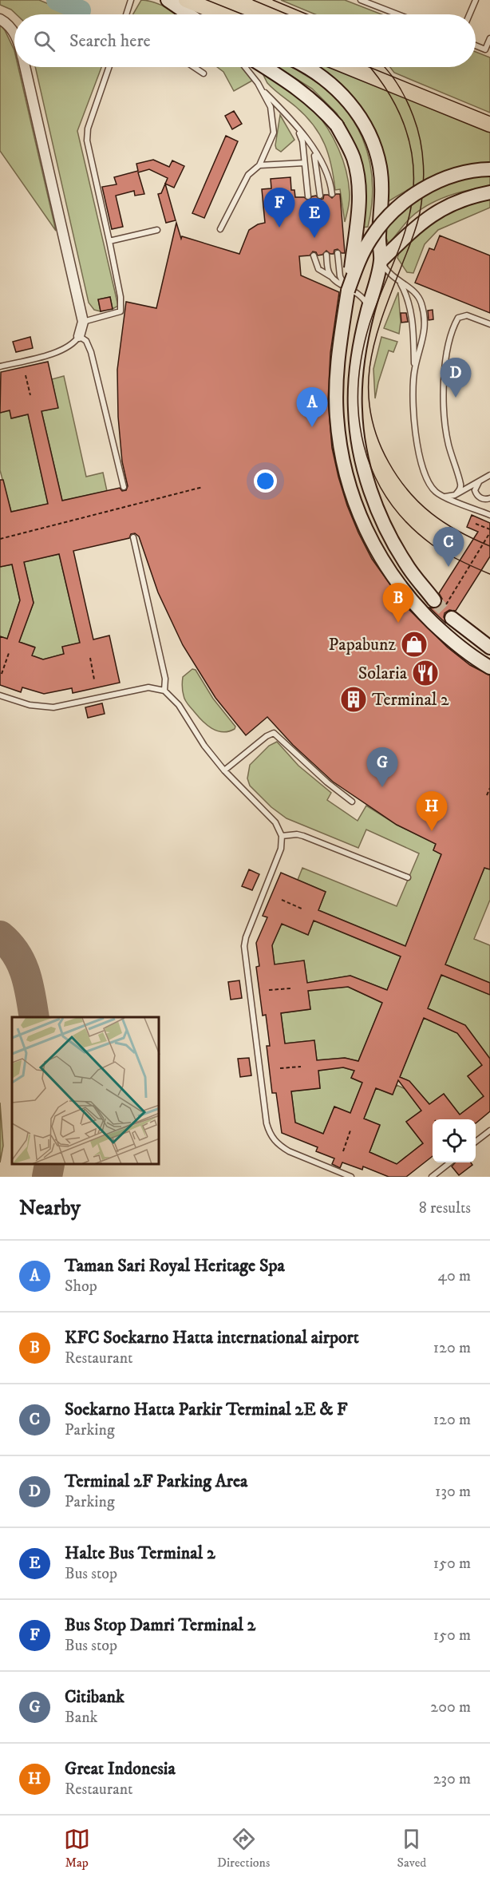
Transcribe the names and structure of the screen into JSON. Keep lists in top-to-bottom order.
{
  "places": {
    "shop": ["Papabunz"],
    "restaurant": ["Solaria"],
    "building": ["Terminal 2"]
  },
  "page": {
    "search": "Search here",
    "pins": [
      "F",
      "E",
      "D",
      "A",
      "C",
      "B",
      "G",
      "H"
    ],
    "heading": ["Nearby", "8 results"],
    "list": [
      {
        "mark": "A",
        "name": "Taman Sari Royal Heritage Spa",
        "note": "Shop",
        "value": "40 m"
      },
      {
        "mark": "B",
        "name": "KFC Soekarno Hatta international airport",
        "note": "Restaurant",
        "value": "120 m"
      },
      {
        "mark": "C",
        "name": "Soekarno Hatta Parkir Terminal 2E & F",
        "note": "Parking",
        "value": "120 m"
      },
      {
        "mark": "D",
        "name": "Terminal 2F Parking Area",
        "note": "Parking",
        "value": "130 m"
      },
      {
        "mark": "E",
        "name": "Halte Bus Terminal 2",
        "note": "Bus stop",
        "value": "150 m"
      },
      {
        "mark": "F",
        "name": "Bus Stop Damri Terminal 2",
        "note": "Bus stop",
        "value": "150 m"
      },
      {
        "mark": "G",
        "name": "Citibank",
        "note": "Bank",
        "value": "200 m"
      },
      {
        "mark": "H",
        "name": "Great Indonesia",
        "note": "Restaurant",
        "value": "230 m"
      }
    ],
    "nav": ["Map", "Directions", "Saved"]
  }
}
